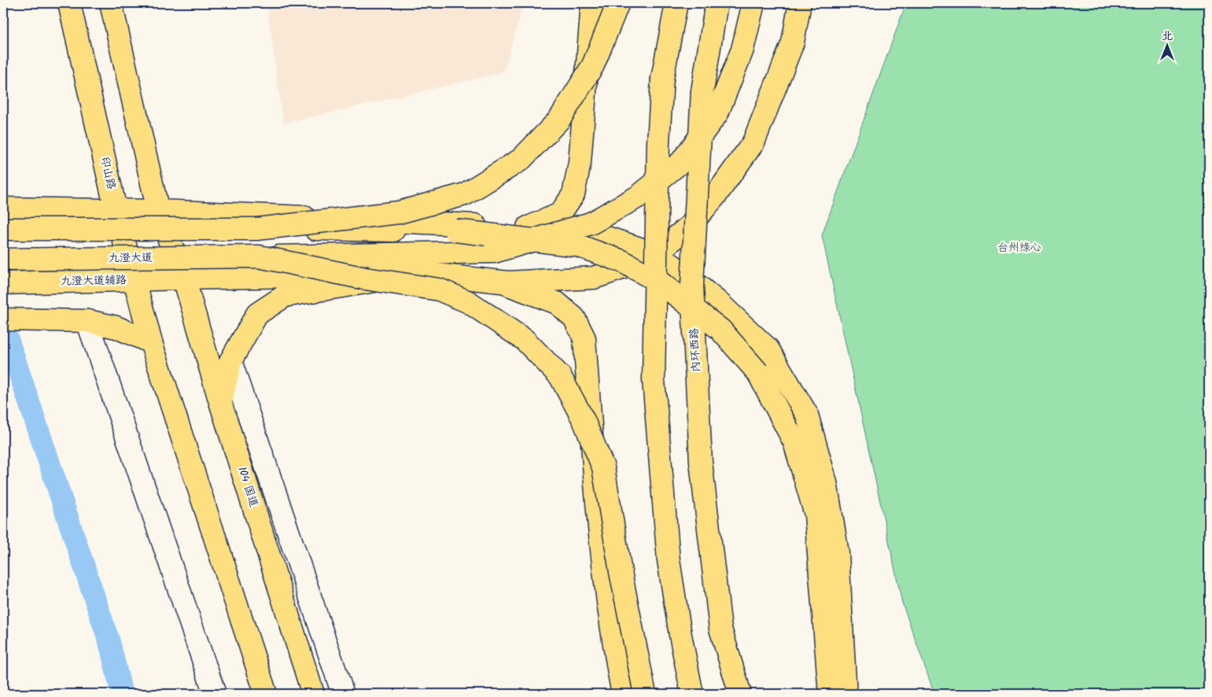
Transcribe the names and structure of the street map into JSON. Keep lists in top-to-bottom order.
{
  "streets": {
    "main road": [
      "印山路",
      "九澄大道",
      "九澄大道辅路",
      "内环西路",
      "104 国道"
    ]
  },
  "crossings": [
    ["印山路", "九澄大道辅路"],
    ["九澄大道辅路", "104 国道"]
  ],
  "parks": ["台州绿心"],
  "north": "top"
}
